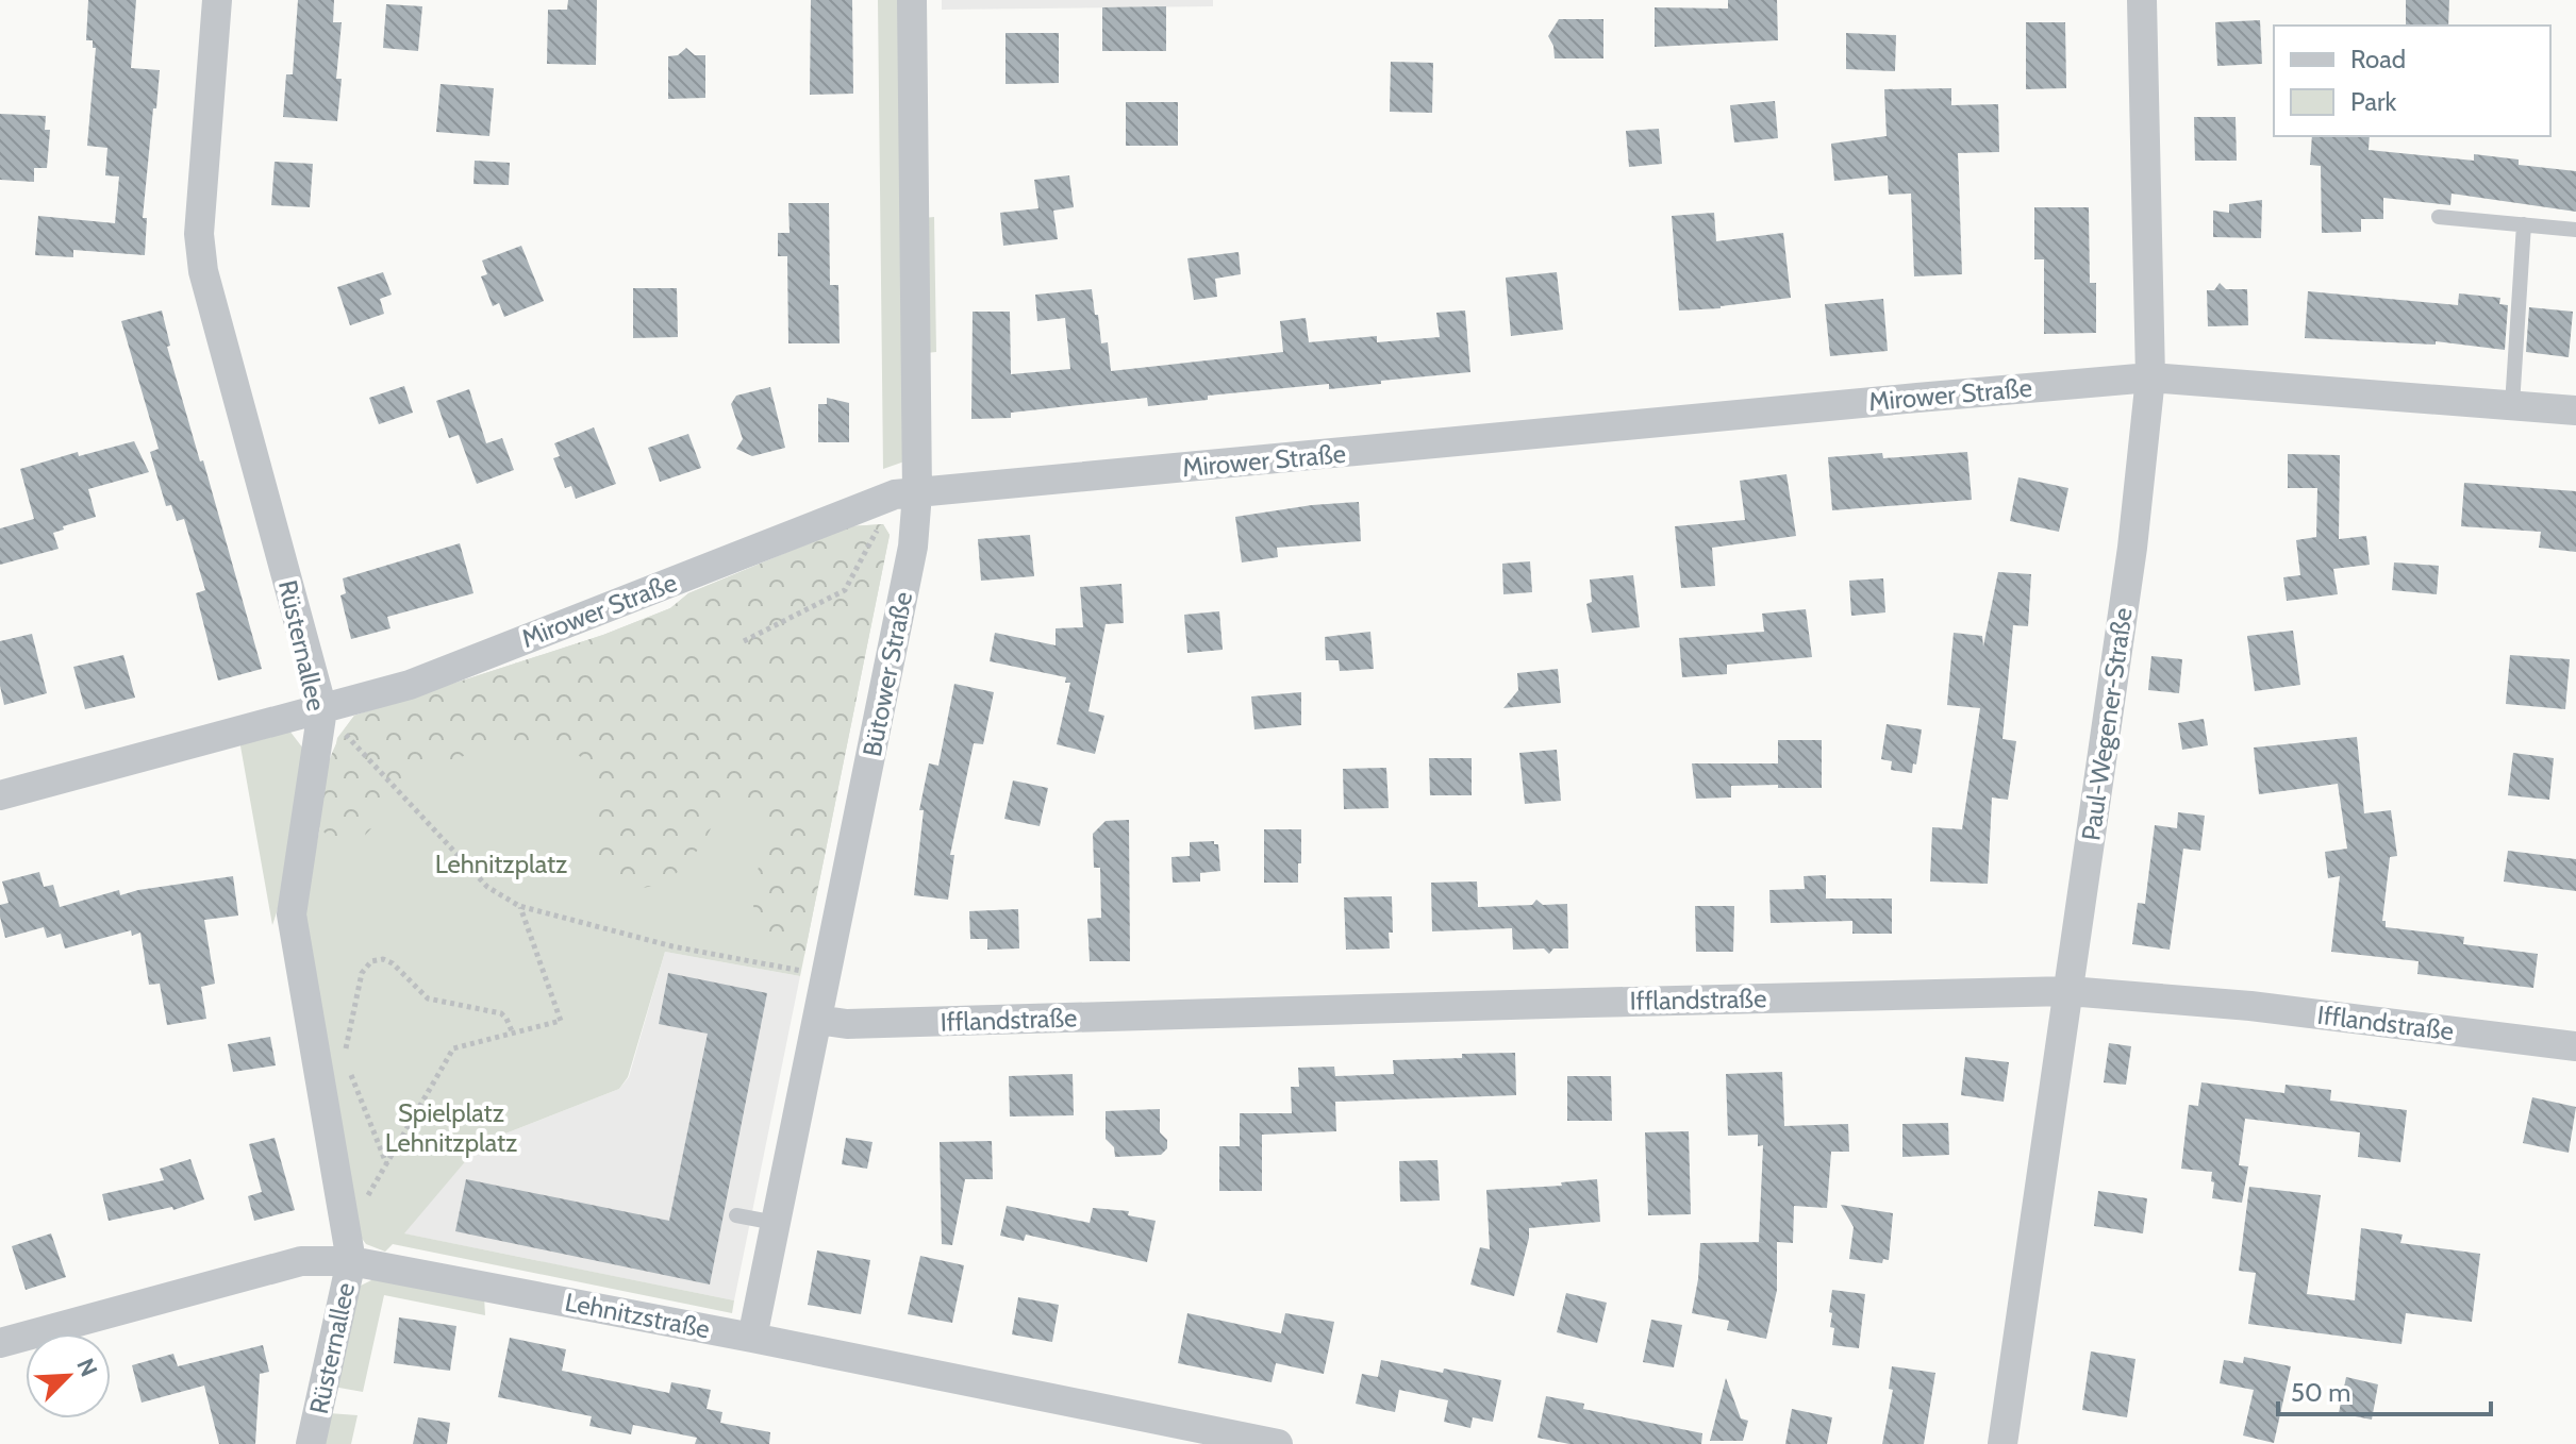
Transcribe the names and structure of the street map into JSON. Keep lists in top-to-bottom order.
{
  "streets": {
    "street": [
      "Mirower Straße",
      "Rüsternallee",
      "Bütower Straße",
      "Paul-Wegener-Straße",
      "Ifflandstraße",
      "Lehnitzstraße"
    ]
  },
  "crossings": [
    ["Mirower Straße", "Rüsternallee"],
    ["Mirower Straße", "Bütower Straße"],
    ["Mirower Straße", "Paul-Wegener-Straße"],
    ["Rüsternallee", "Lehnitzstraße"],
    ["Bütower Straße", "Ifflandstraße"],
    ["Bütower Straße", "Lehnitzstraße"],
    ["Paul-Wegener-Straße", "Ifflandstraße"]
  ],
  "parks": ["Lehnitzplatz", "Spielplatz Lehnitzplatz"],
  "legend": ["Road", "Park"],
  "scale_bar": "50 m",
  "north": "top right"
}
